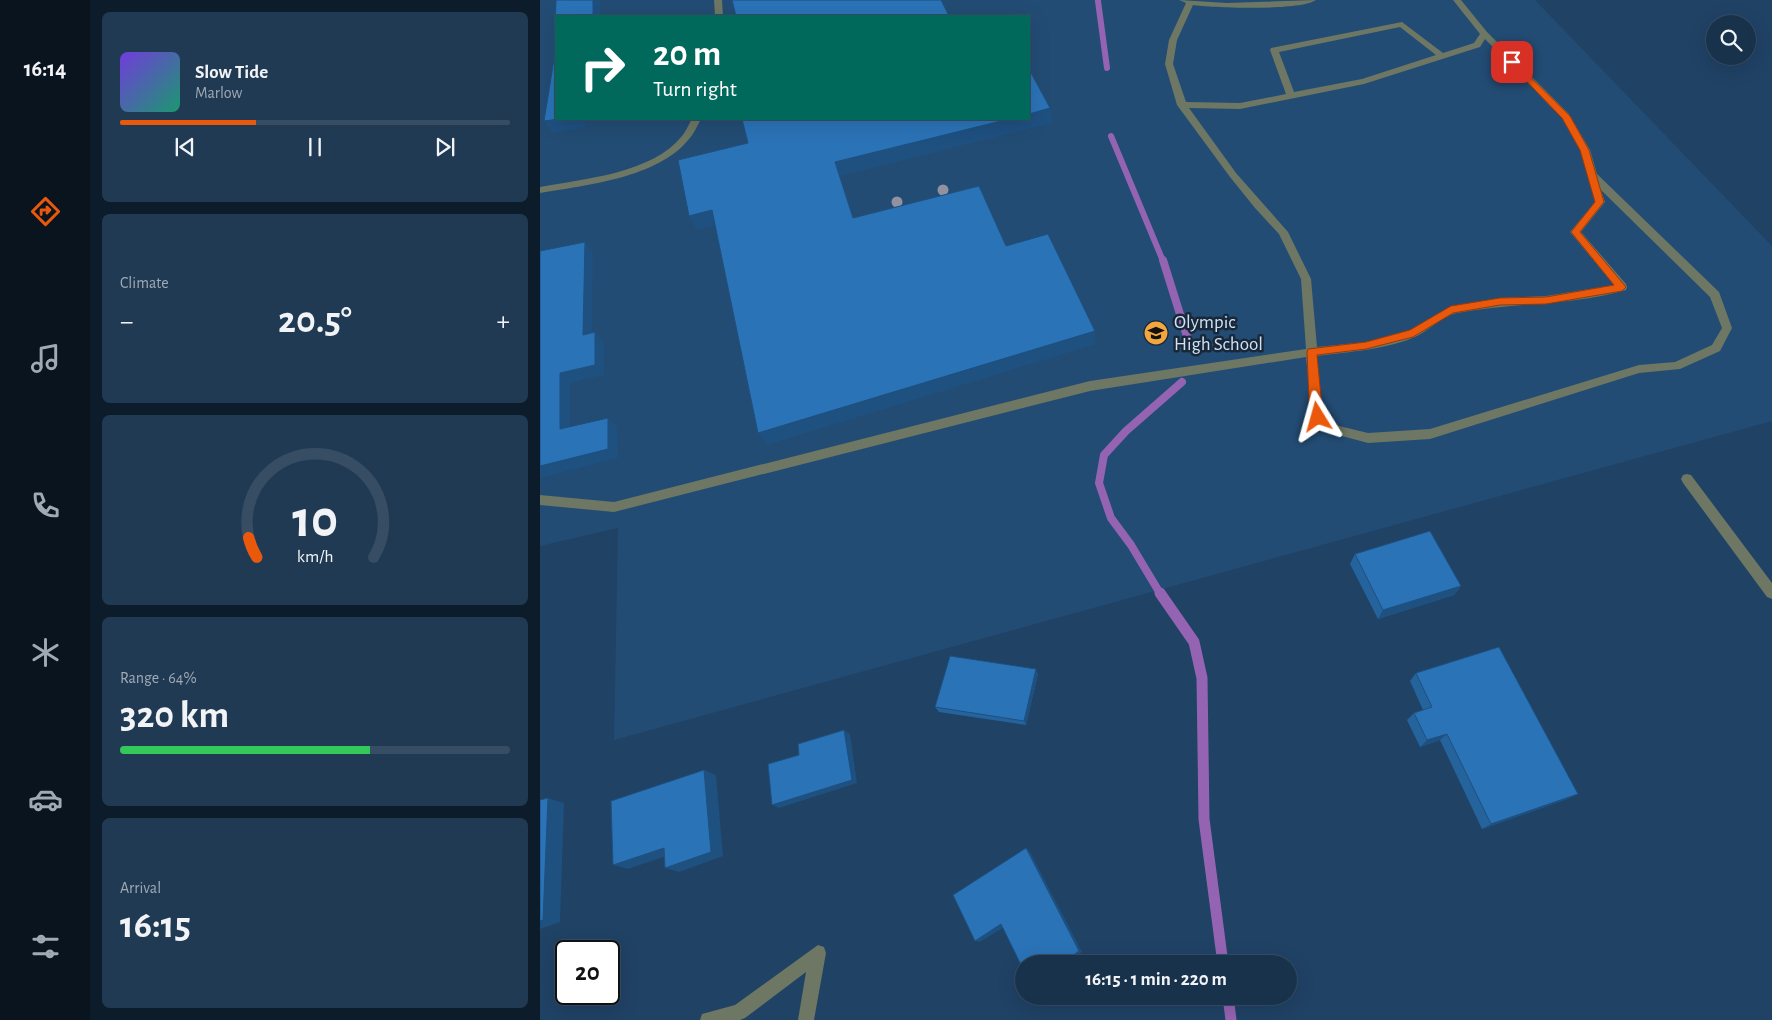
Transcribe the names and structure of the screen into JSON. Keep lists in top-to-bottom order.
{
  "places": {
    "school or university": ["Olympic High School"]
  },
  "page": {
    "tabs": "16:14",
    "turn": ["20 m", "Turn right"],
    "song": ["Slow Tide", "Marlow"],
    "tile": [
      "Climate",
      ["Range · 64%", "320 km"],
      ["Arrival", "16:15"]
    ],
    "heat": ["−", "20.5°", "+"],
    "limit": "20",
    "trip": "16:15 · 1 min · 220 m",
    "gauge": ["10", "km/h"]
  }
}
